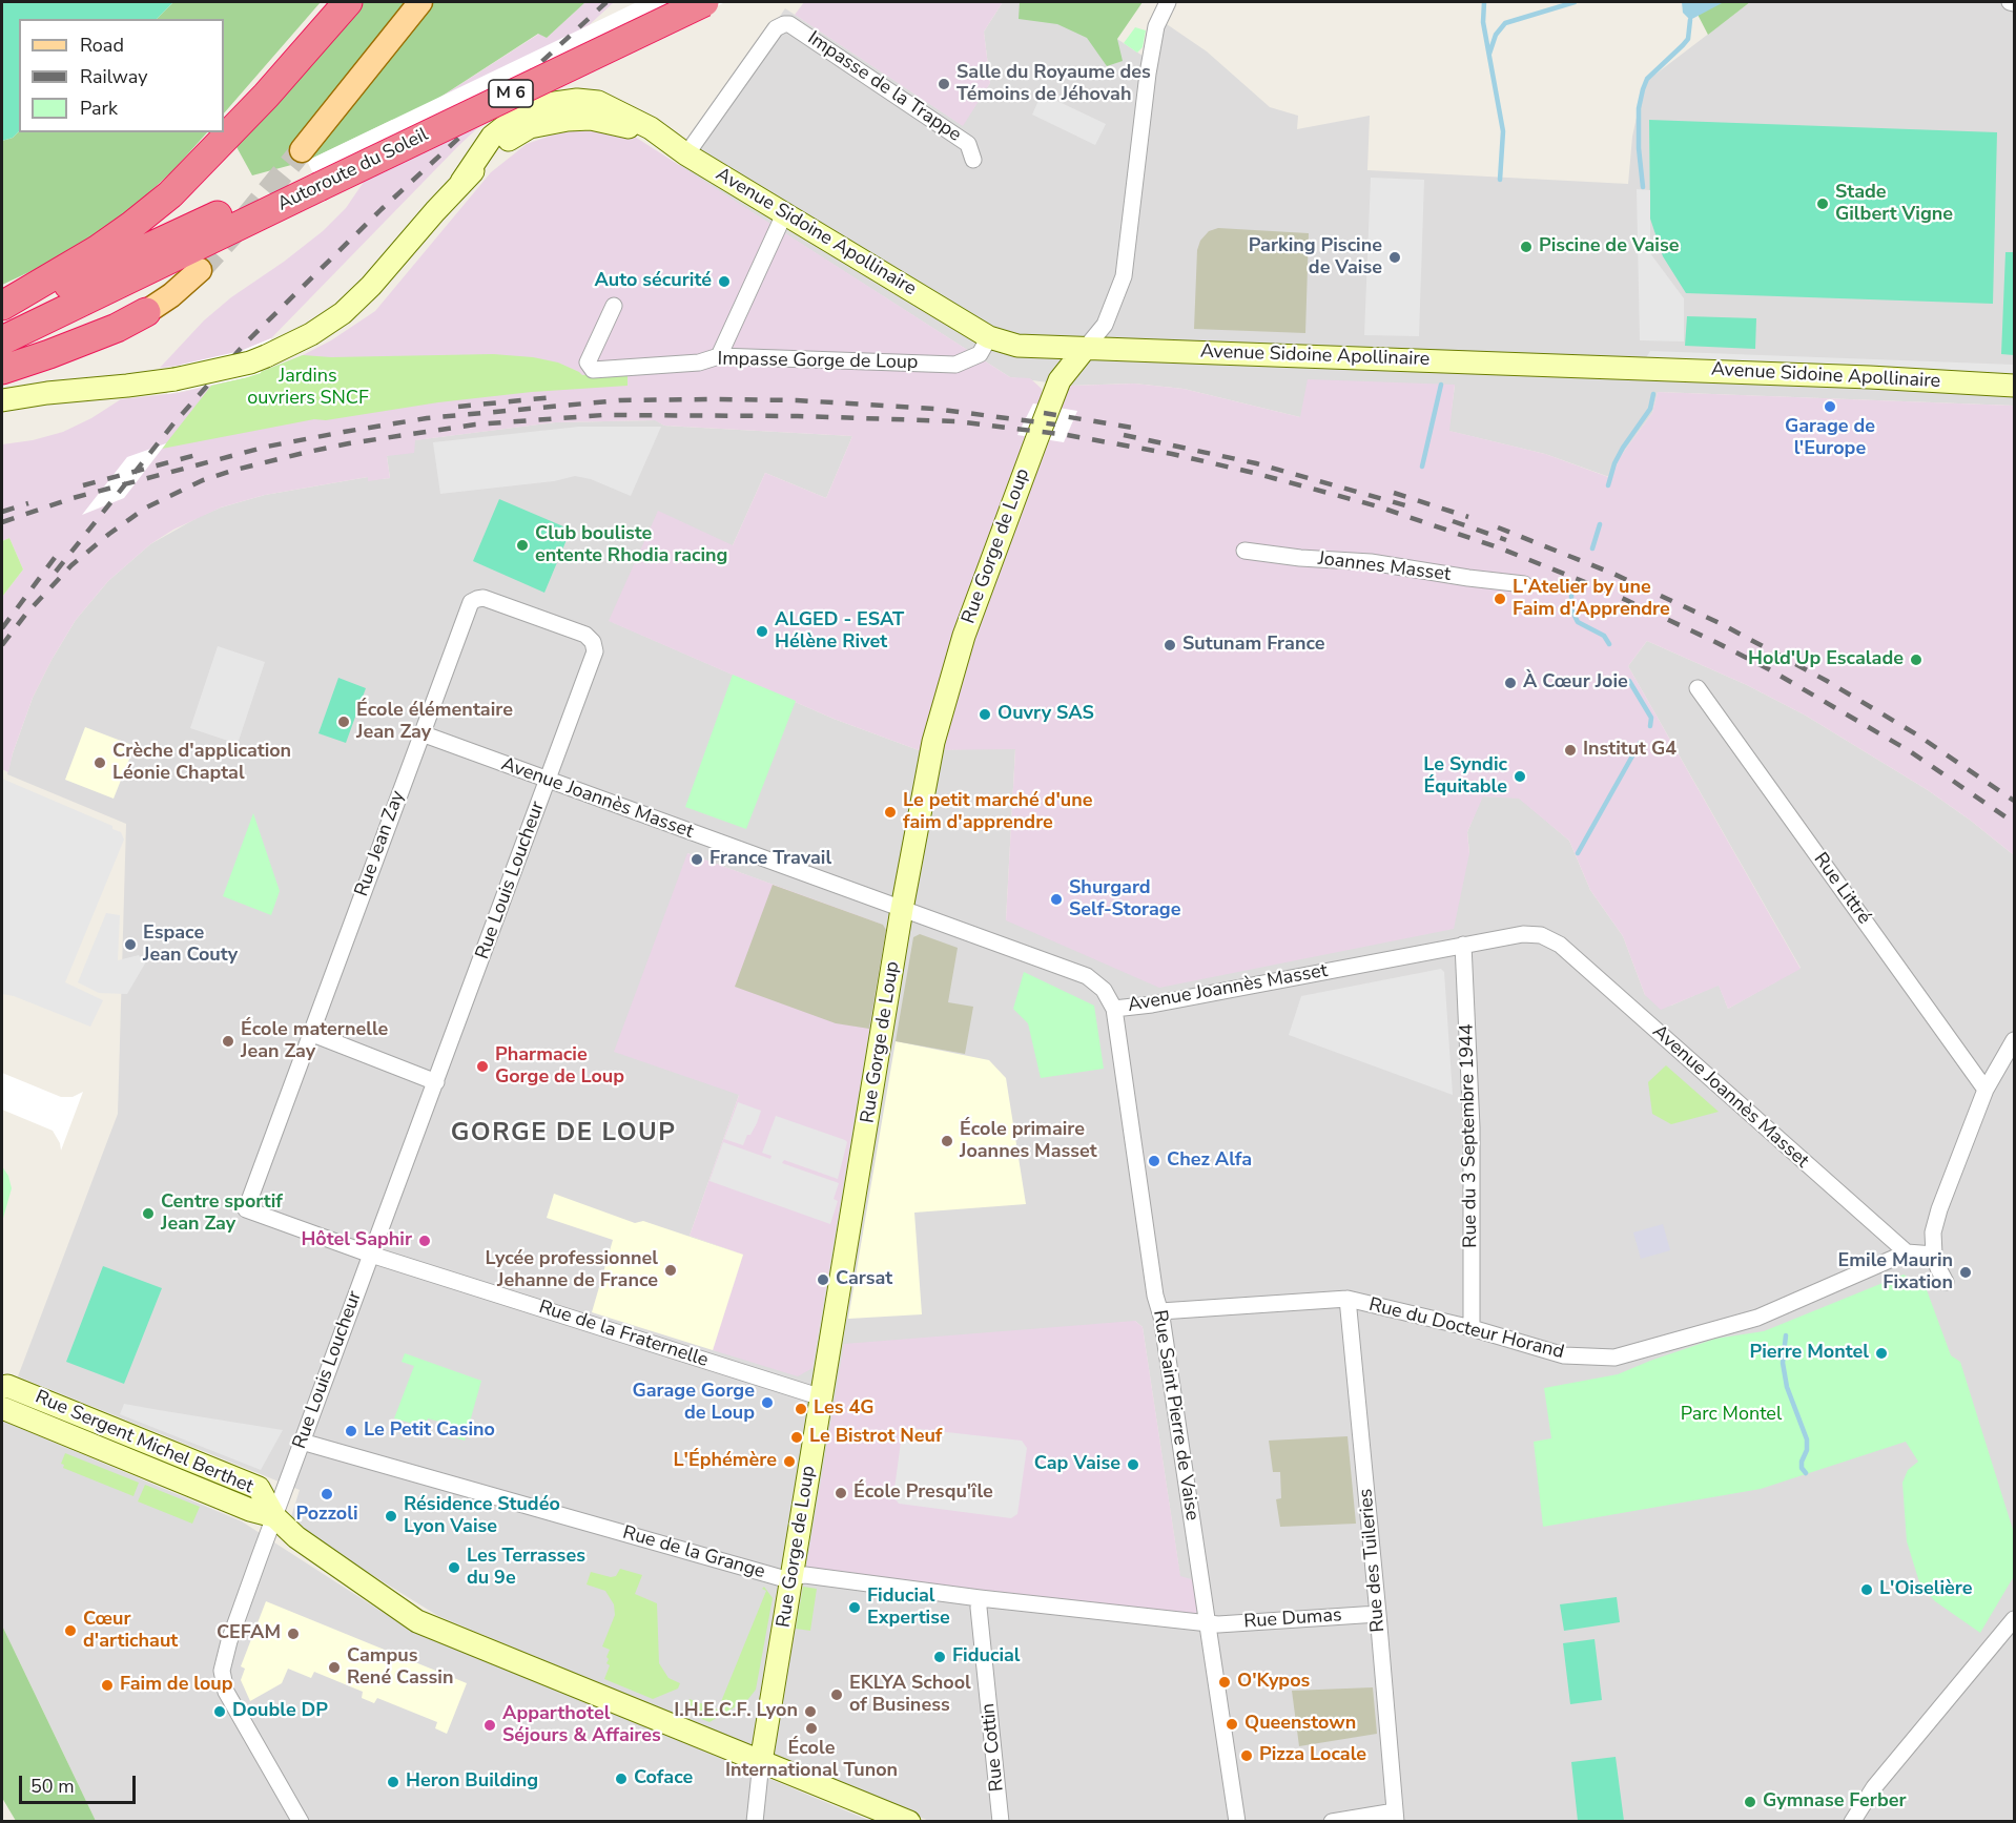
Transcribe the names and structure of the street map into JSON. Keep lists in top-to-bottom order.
{
  "streets": {
    "highway": ["M 6", "Autoroute du Soleil"],
    "main road": ["Avenue Sidoine Apollinaire", "Rue Gorge de Loup", "Rue Sergent Michel Berthet"],
    "street": [
      "Impasse de la Trappe",
      "Impasse Gorge de Loup",
      "Joannes Masset",
      "Avenue Joannès Masset",
      "Rue Jean Zay",
      "Rue Louis Loucheur",
      "Rue Littré",
      "Rue du 3 Septembre 1944",
      "Rue du Docteur Horand",
      "Rue de la Fraternelle",
      "Rue Saint Pierre de Vaise",
      "Rue de la Grange",
      "Rue des Tuileries",
      "Rue Dumas",
      "Rue Cottin"
    ]
  },
  "crossings": [
    ["Impasse de la Trappe", "Avenue Sidoine Apollinaire"],
    ["Avenue Sidoine Apollinaire", "Impasse Gorge de Loup"],
    ["Avenue Sidoine Apollinaire", "Rue Gorge de Loup"],
    ["Rue Gorge de Loup", "Avenue Joannès Masset"],
    ["Rue Gorge de Loup", "Rue de la Fraternelle"],
    ["Rue Gorge de Loup", "Rue Sergent Michel Berthet"],
    ["Rue Gorge de Loup", "Rue de la Grange"],
    ["Avenue Joannès Masset", "Rue Jean Zay"],
    ["Avenue Joannès Masset", "Rue Louis Loucheur"],
    ["Avenue Joannès Masset", "Rue du 3 Septembre 1944"],
    ["Avenue Joannès Masset", "Rue du Docteur Horand"],
    ["Avenue Joannès Masset", "Rue Saint Pierre de Vaise"],
    ["Rue Jean Zay", "Rue Louis Loucheur"],
    ["Rue Jean Zay", "Rue de la Fraternelle"],
    ["Rue Louis Loucheur", "Rue de la Fraternelle"],
    ["Rue Louis Loucheur", "Rue Sergent Michel Berthet"],
    ["Rue Louis Loucheur", "Rue de la Grange"],
    ["Rue du 3 Septembre 1944", "Rue du Docteur Horand"],
    ["Rue du Docteur Horand", "Rue Saint Pierre de Vaise"],
    ["Rue du Docteur Horand", "Rue des Tuileries"],
    ["Rue Saint Pierre de Vaise", "Rue de la Grange"],
    ["Rue Saint Pierre de Vaise", "Rue Dumas"],
    ["Rue de la Grange", "Rue Dumas"],
    ["Rue de la Grange", "Rue Cottin"],
    ["Rue des Tuileries", "Rue Dumas"]
  ],
  "districts": ["GORGE DE LOUP"],
  "parks": ["Jardins ouvriers SNCF", "Parc Montel"],
  "places": [
    "Salle du Royaume des Témoins de Jéhovah",
    "Stade Gilbert Vigne",
    "Piscine de Vaise",
    "Parking Piscine de Vaise",
    "Auto sécurité",
    "Garage de l'Europe",
    "Club bouliste entente Rhodia racing",
    "L'Atelier by une Faim d'Apprendre",
    "ALGED - ESAT Hélène Rivet",
    "Sutunam France",
    "Hold'Up Escalade",
    "À Cœur Joie",
    "Ouvry SAS",
    "École élémentaire Jean Zay",
    "Institut G4",
    "Crèche d'application Léonie Chaptal",
    "Le Syndic Équitable",
    "Le petit marché d'une faim d'apprendre",
    "France Travail",
    "Shurgard Self-Storage",
    "Espace Jean Couty",
    "École maternelle Jean Zay",
    "Pharmacie Gorge de Loup",
    "École primaire Joannes Masset",
    "Chez Alfa",
    "Centre sportif Jean Zay",
    "Hôtel Saphir",
    "Lycée professionnel Jehanne de France",
    "Emile Maurin Fixation",
    "Carsat",
    "Pierre Montel",
    "Garage Gorge de Loup",
    "Les 4G",
    "Le Petit Casino",
    "Le Bistrot Neuf",
    "L'Éphémère",
    "Cap Vaise",
    "École Presqu'île",
    "Pozzoli",
    "Résidence Studéo Lyon Vaise",
    "Les Terrasses du 9e",
    "L'Oiselière",
    "Fiducial Expertise",
    "Cœur d'artichaut",
    "CEFAM",
    "Fiducial",
    "Campus René Cassin",
    "O'Kypos",
    "Faim de loup",
    "EKLYA School of Business",
    "Double DP",
    "I.H.E.C.F. Lyon",
    "Queenstown",
    "Apparthotel Séjours & Affaires",
    "École International Tunon",
    "Pizza Locale",
    "Coface",
    "Heron Building",
    "Gymnase Ferber"
  ],
  "legend": ["Road", "Railway", "Park"],
  "scale_bar": "50 m"
}
